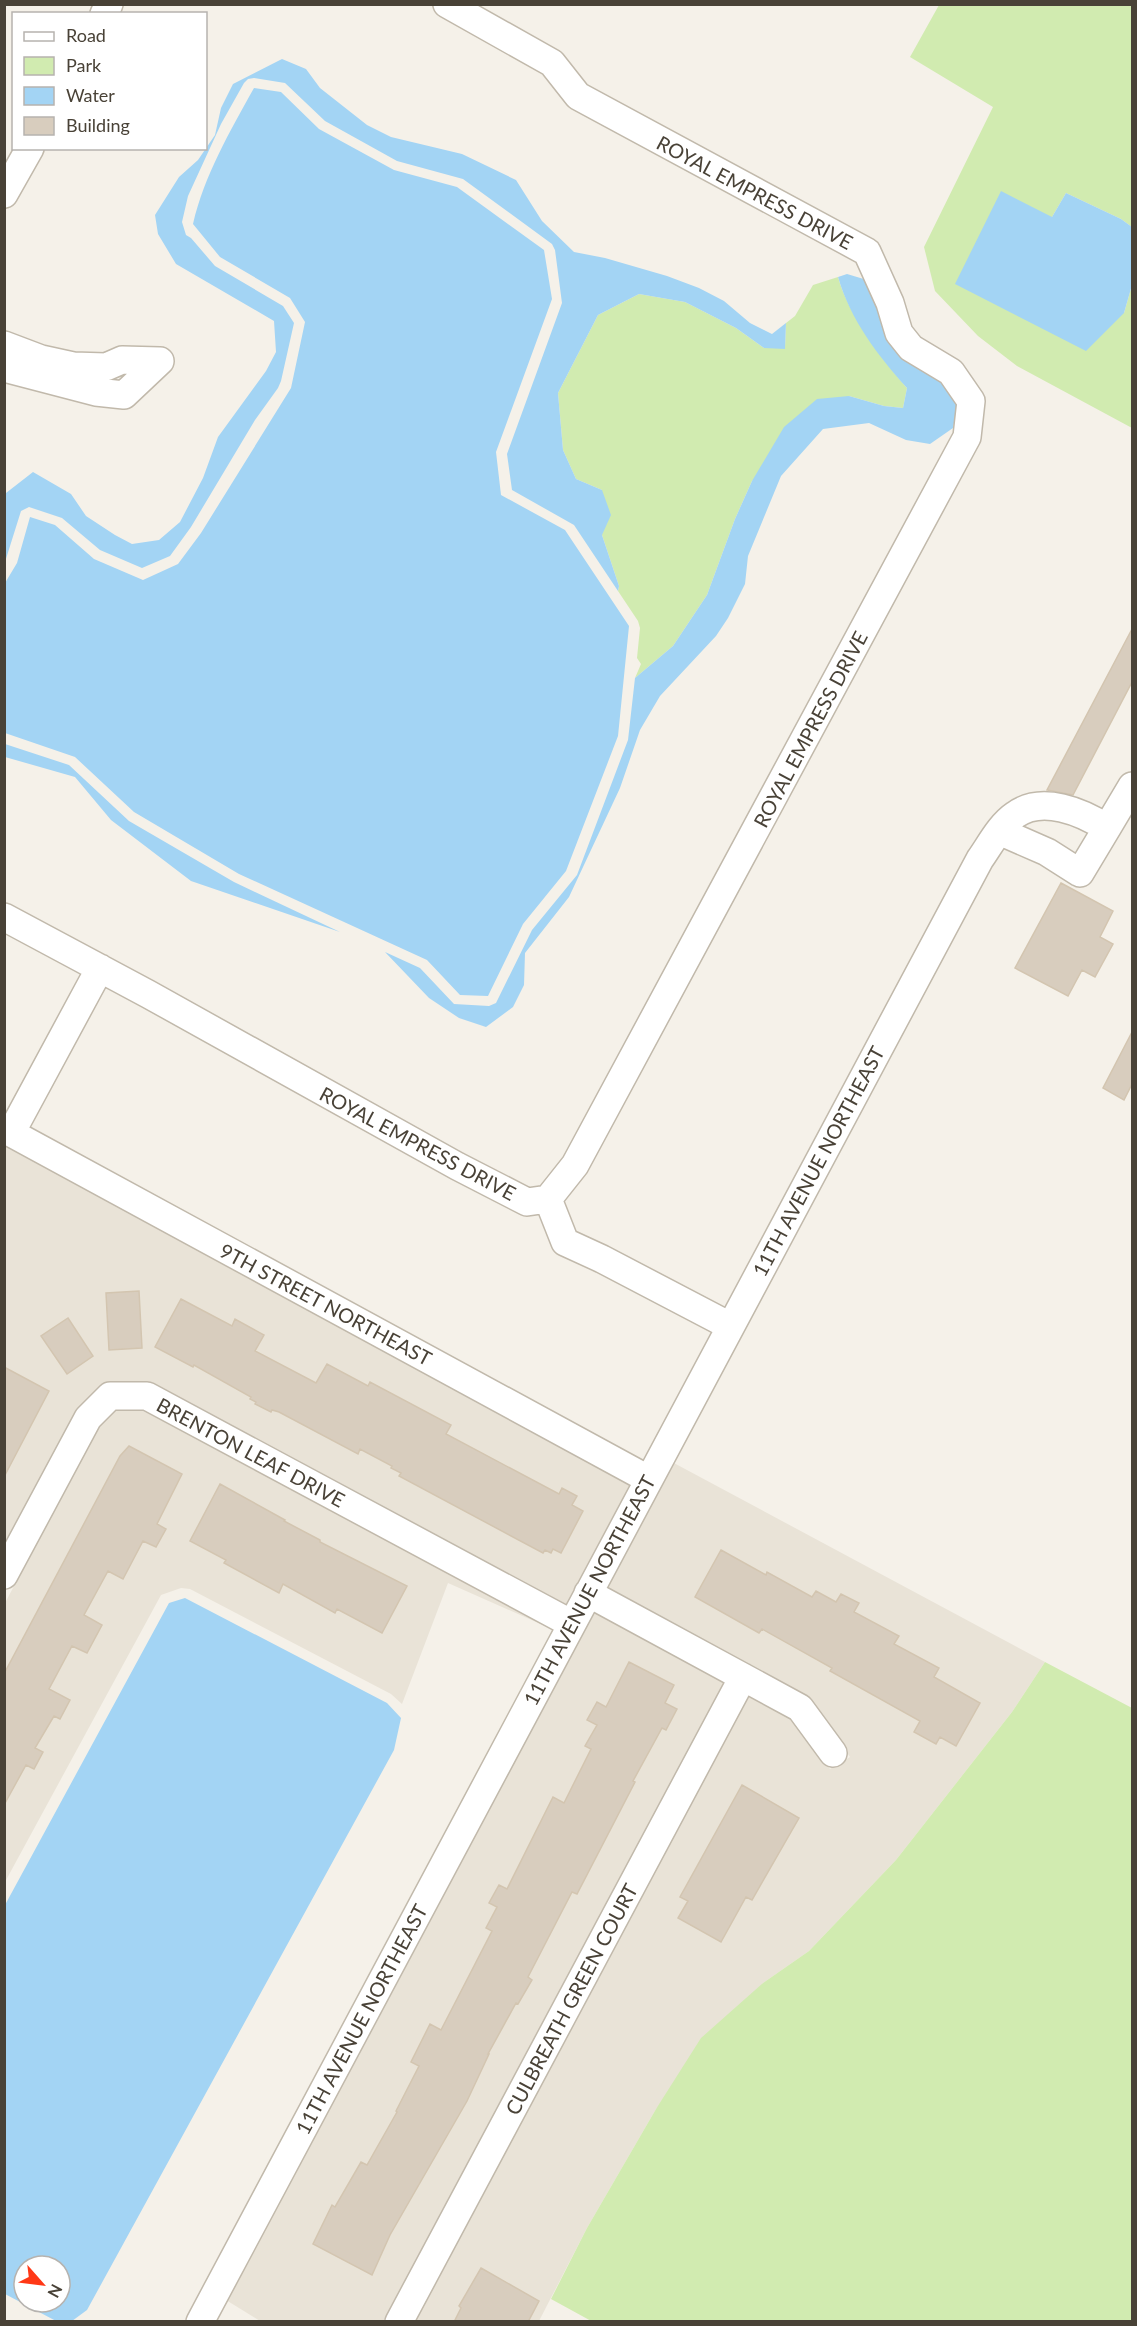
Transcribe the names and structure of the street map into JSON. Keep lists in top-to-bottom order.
{
  "streets": {
    "street": [
      "ROYAL EMPRESS DRIVE",
      "11TH AVENUE NORTHEAST",
      "9TH STREET NORTHEAST",
      "BRENTON LEAF DRIVE",
      "CULBREATH GREEN COURT"
    ]
  },
  "crossings": [
    ["11TH AVENUE NORTHEAST", "9TH STREET NORTHEAST"],
    ["11TH AVENUE NORTHEAST", "BRENTON LEAF DRIVE"]
  ],
  "legend": [
    "Road",
    "Park",
    "Water",
    "Building"
  ],
  "north": "bottom right"
}
